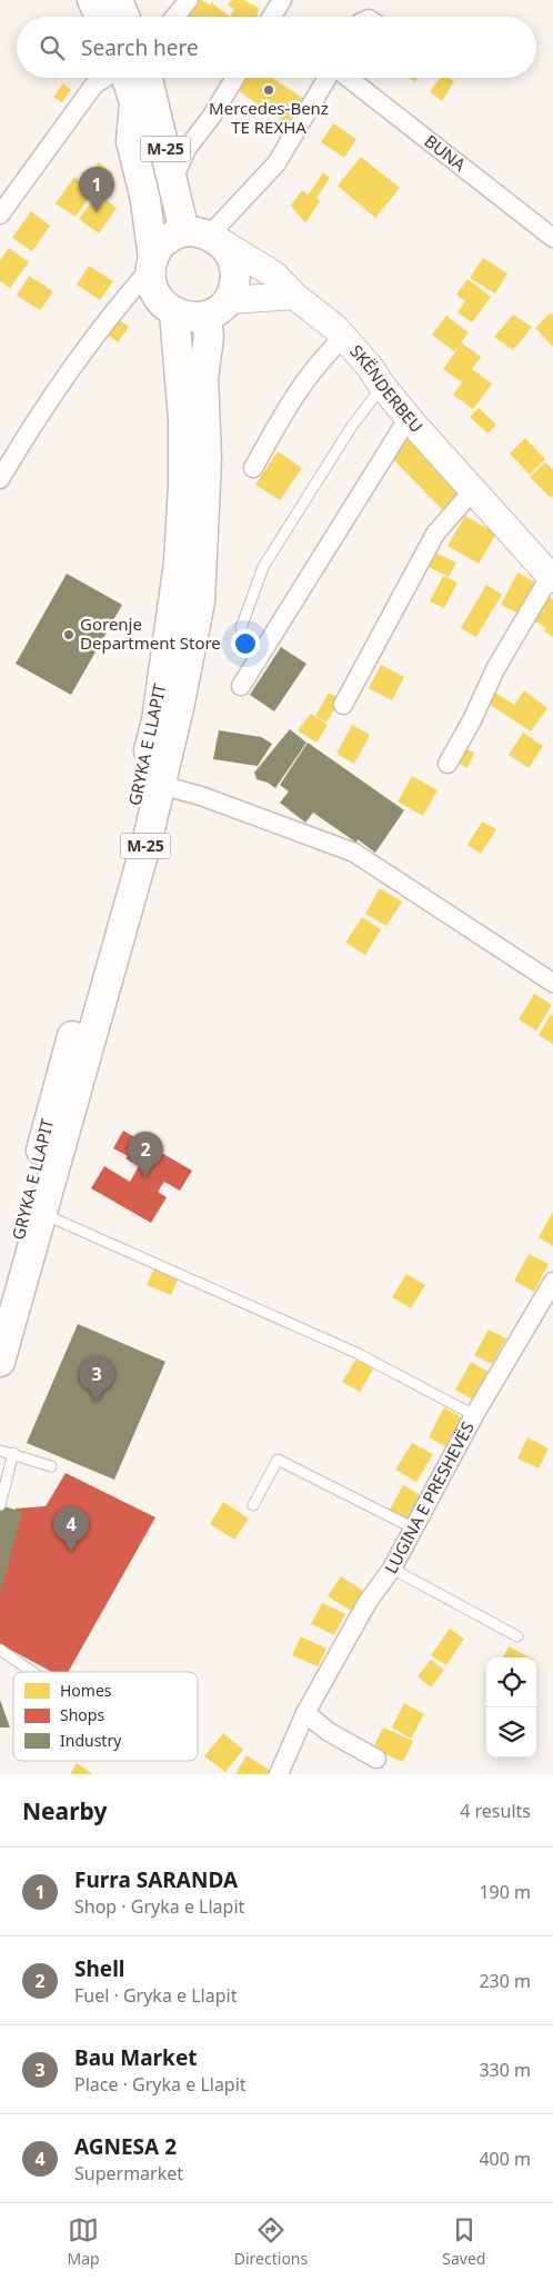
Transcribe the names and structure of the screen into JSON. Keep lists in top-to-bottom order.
{
  "streets": {
    "main road": ["M-25", "SKËNDERBEU", "GRYKA E LLAPIT"],
    "street": ["BUNA", "LUGINA E PRESHEVËS"]
  },
  "crossings": [
    ["M-25", "BUNA"],
    ["M-25", "SKËNDERBEU"],
    ["M-25", "GRYKA E LLAPIT"],
    ["BUNA", "SKËNDERBEU"],
    ["BUNA", "GRYKA E LLAPIT"],
    ["SKËNDERBEU", "GRYKA E LLAPIT"]
  ],
  "places": ["Mercedes-Benz TE REXHA", "Gorenje Department Store"],
  "legend": ["Homes", "Shops", "Industry"],
  "page": {
    "search": "Search here",
    "pins": [
      "1",
      "2",
      "3",
      "4"
    ],
    "heading": ["Nearby", "4 results"],
    "list": [
      {
        "mark": "1",
        "name": "Furra SARANDA",
        "note": "Shop · Gryka e Llapit",
        "value": "190 m"
      },
      {
        "mark": "2",
        "name": "Shell",
        "note": "Fuel · Gryka e Llapit",
        "value": "230 m"
      },
      {
        "mark": "3",
        "name": "Bau Market",
        "note": "Place · Gryka e Llapit",
        "value": "330 m"
      },
      {
        "mark": "4",
        "name": "AGNESA 2",
        "note": "Supermarket",
        "value": "400 m"
      }
    ],
    "nav": ["Map", "Directions", "Saved"]
  }
}
